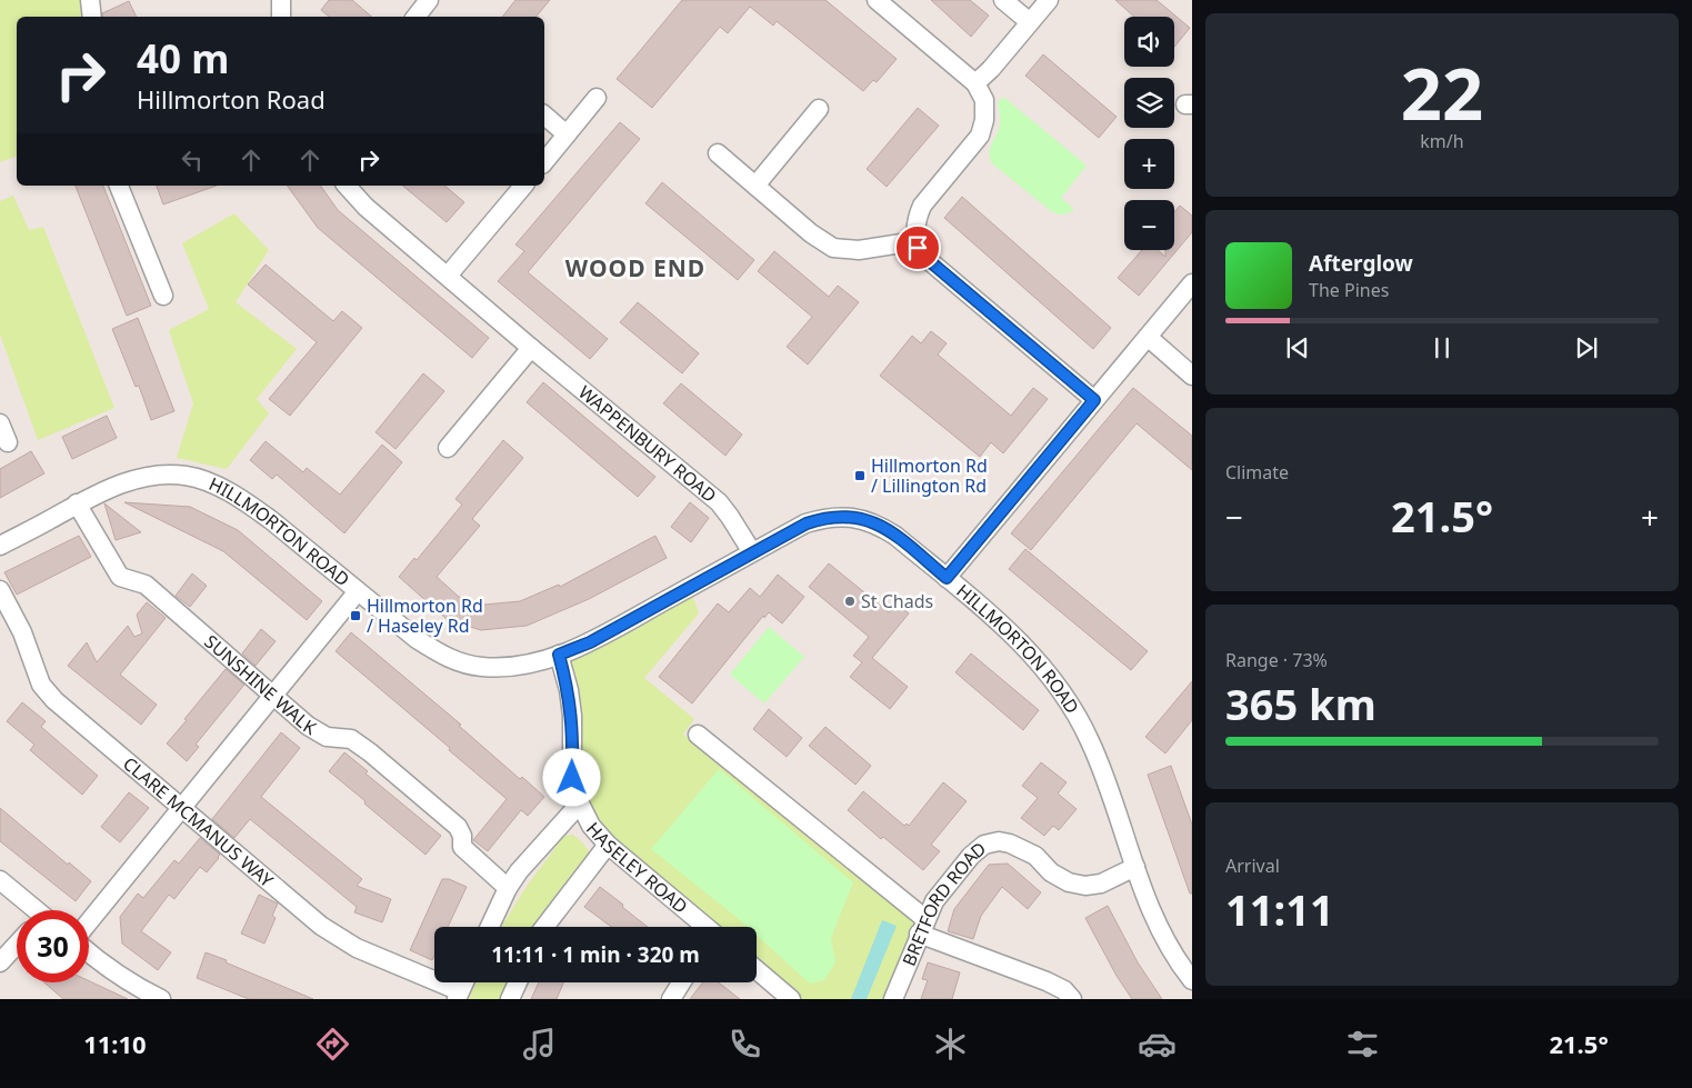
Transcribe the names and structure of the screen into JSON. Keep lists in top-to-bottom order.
{
  "streets": {
    "street": [
      "WAPPENBURY ROAD",
      "HILLMORTON ROAD",
      "SUNSHINE WALK",
      "CLARE MCMANUS WAY",
      "HASELEY ROAD",
      "BRETFORD ROAD"
    ]
  },
  "crossings": [
    ["WAPPENBURY ROAD", "HILLMORTON ROAD"],
    ["HILLMORTON ROAD", "SUNSHINE WALK"],
    ["HILLMORTON ROAD", "HASELEY ROAD"],
    ["HILLMORTON ROAD", "BRETFORD ROAD"]
  ],
  "districts": ["WOOD END"],
  "places": {
    "transit": ["Hillmorton Rd / Lillington Rd", "Hillmorton Rd / Haseley Rd"],
    "other": ["St Chads"]
  },
  "page": {
    "tile": [
      ["22", "km/h"],
      "Climate",
      ["Range · 73%", "365 km"],
      ["Arrival", "11:11"]
    ],
    "map_buttons": ["+", "−"],
    "turn": ["40 m", "Hillmorton Road"],
    "song": ["Afterglow", "The Pines"],
    "heat": ["−", "21.5°", "+"],
    "limit": "30",
    "trip": "11:11 · 1 min · 320 m",
    "tabs": ["11:10", "21.5°"]
  }
}
